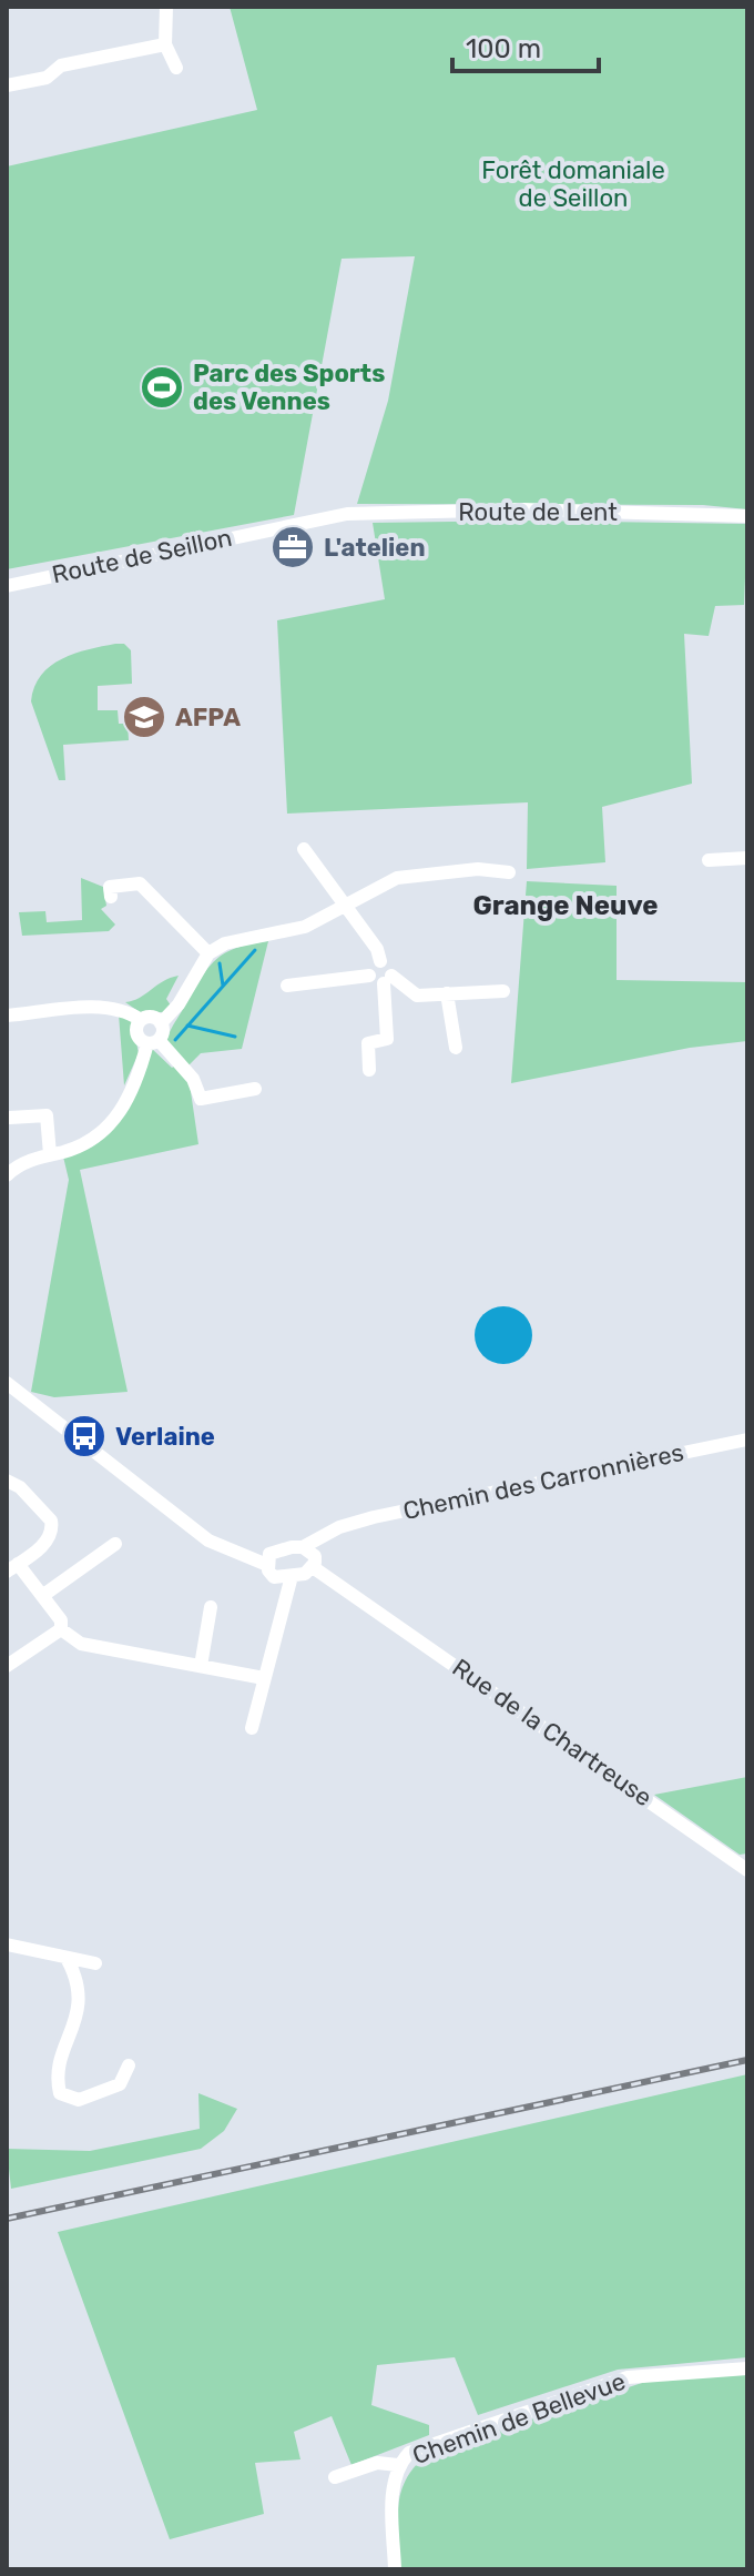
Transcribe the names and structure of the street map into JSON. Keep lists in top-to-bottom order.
{
  "streets": {
    "street": [
      "Route de Lent",
      "Route de Seillon",
      "Chemin des Carronnières",
      "Rue de la Chartreuse",
      "Chemin de Bellevue"
    ]
  },
  "crossings": [
    ["Route de Lent", "Route de Seillon"],
    ["Chemin des Carronnières", "Rue de la Chartreuse"]
  ],
  "districts": ["Grange Neuve"],
  "parks": ["Forêt domaniale de Seillon"],
  "places": {
    "sports": ["Parc des Sports des Vennes"],
    "office": ["L'atelien"],
    "school or university": ["AFPA"],
    "bus stop": ["Verlaine"]
  },
  "scale_bar": "100 m"
}
